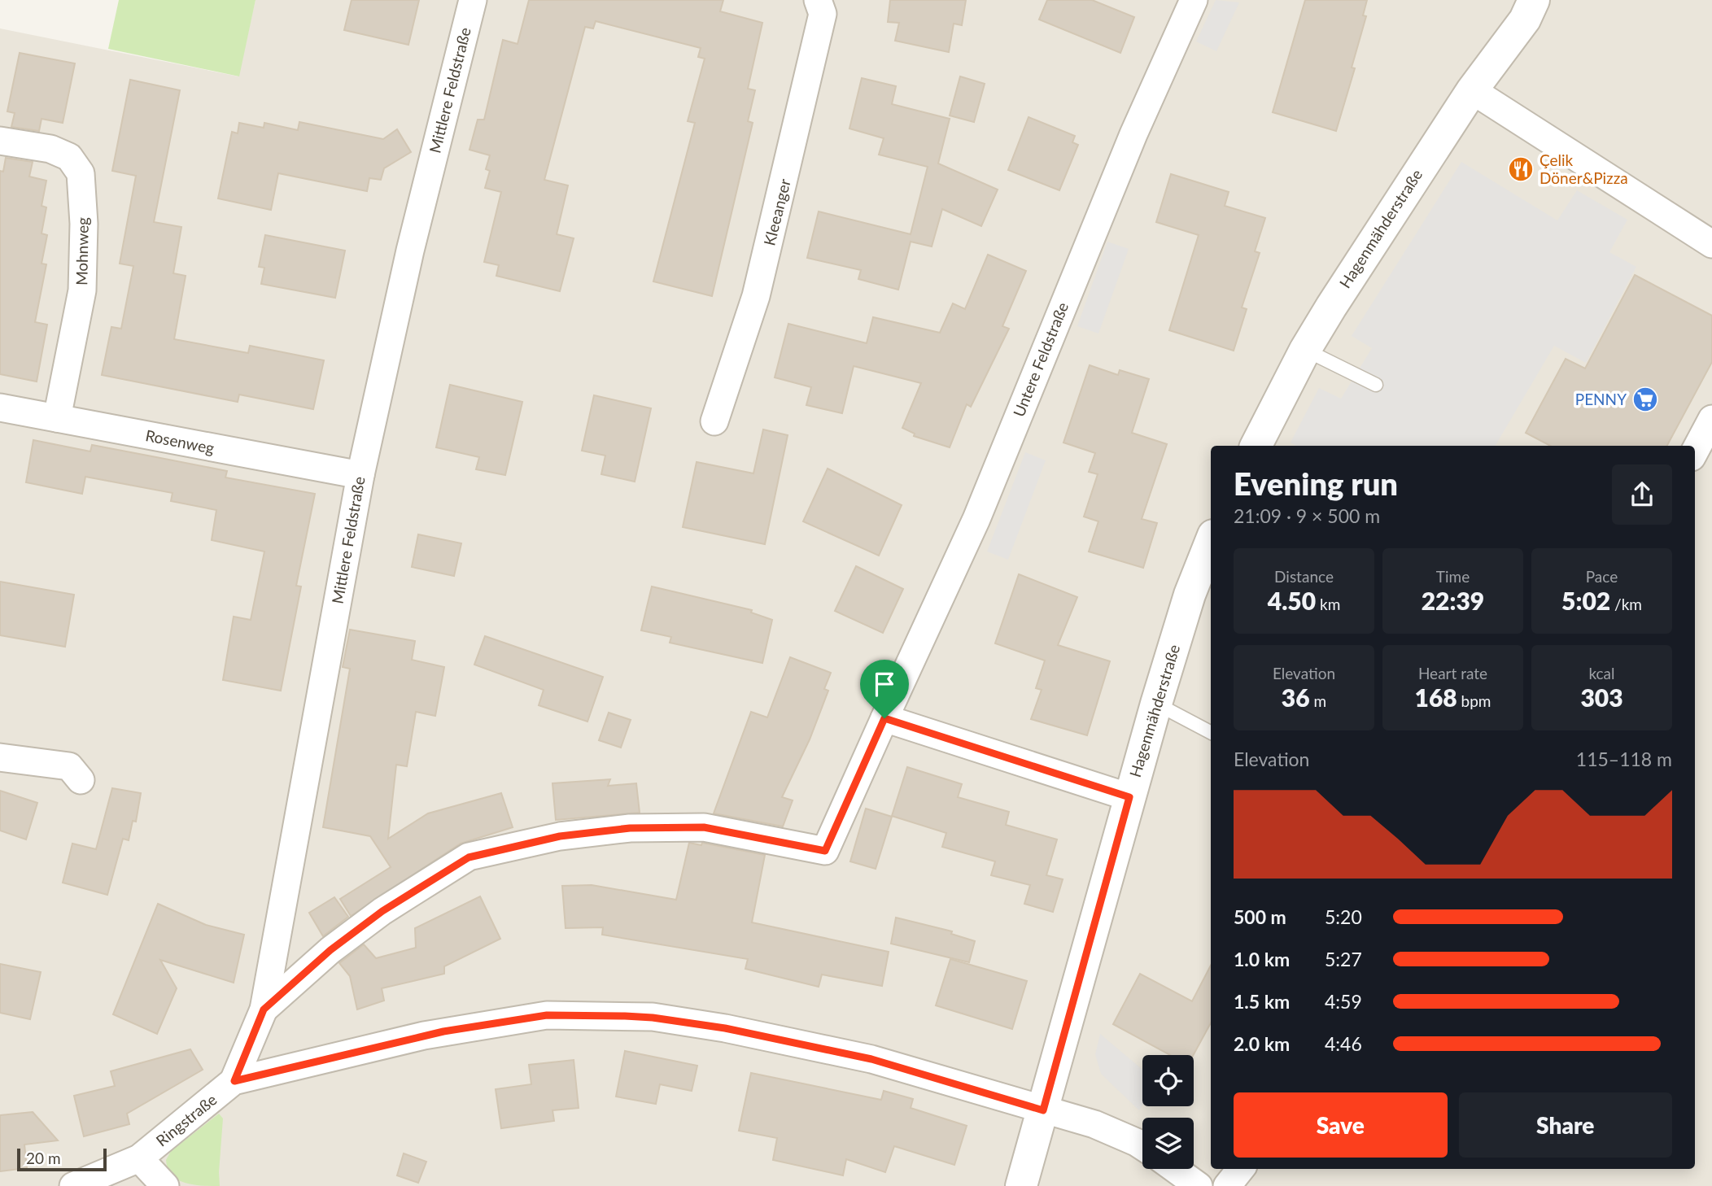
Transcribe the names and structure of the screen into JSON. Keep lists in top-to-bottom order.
{
  "streets": {
    "street": [
      "Mittlere Feldstraße",
      "Kleeanger",
      "Hagenmähderstraße",
      "Mohnweg",
      "Untere Feldstraße",
      "Rosenweg",
      "Ringstraße"
    ]
  },
  "crossings": [
    ["Mittlere Feldstraße", "Untere Feldstraße"],
    ["Mittlere Feldstraße", "Rosenweg"],
    ["Mittlere Feldstraße", "Ringstraße"],
    ["Mohnweg", "Rosenweg"]
  ],
  "places": {
    "restaurant": ["Çelik Döner&Pizza"],
    "supermarket": ["PENNY"]
  },
  "scale_bar": "20 m",
  "page": {
    "heading": ["Evening run", "21:09 · 9 × 500 m"],
    "stats": [
      ["Distance", "4.50 km"],
      ["Time", "22:39"],
      ["Pace", "5:02 /km"],
      ["Elevation", "36 m"],
      ["Heart rate", "168 bpm"],
      ["kcal", "303"]
    ],
    "chart": ["Elevation", "115–118 m"],
    "list": [
      {
        "name": "500 m",
        "note": "5:20"
      },
      {
        "name": "1.0 km",
        "note": "5:27"
      },
      {
        "name": "1.5 km",
        "note": "4:59"
      },
      {
        "name": "2.0 km",
        "note": "4:46"
      }
    ],
    "buttons": ["Save", "Share"],
    "scale": "20 m"
  }
}
